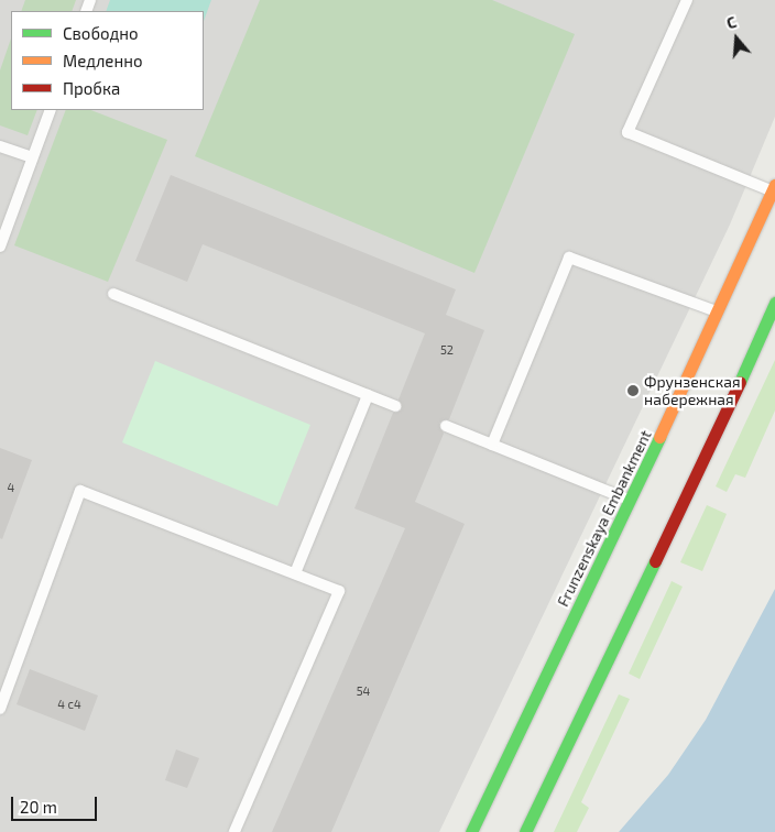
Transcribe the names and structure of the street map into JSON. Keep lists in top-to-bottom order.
{
  "streets": {
    "main road": ["Frunzenskaya Embankment"]
  },
  "places": ["Фрунзенская набережная"],
  "house_numbers": [
    "52",
    "4",
    "54",
    "4 с4"
  ],
  "legend": ["Свободно", "Медленно", "Пробка"],
  "scale_bar": "20 m",
  "north": "top"
}
